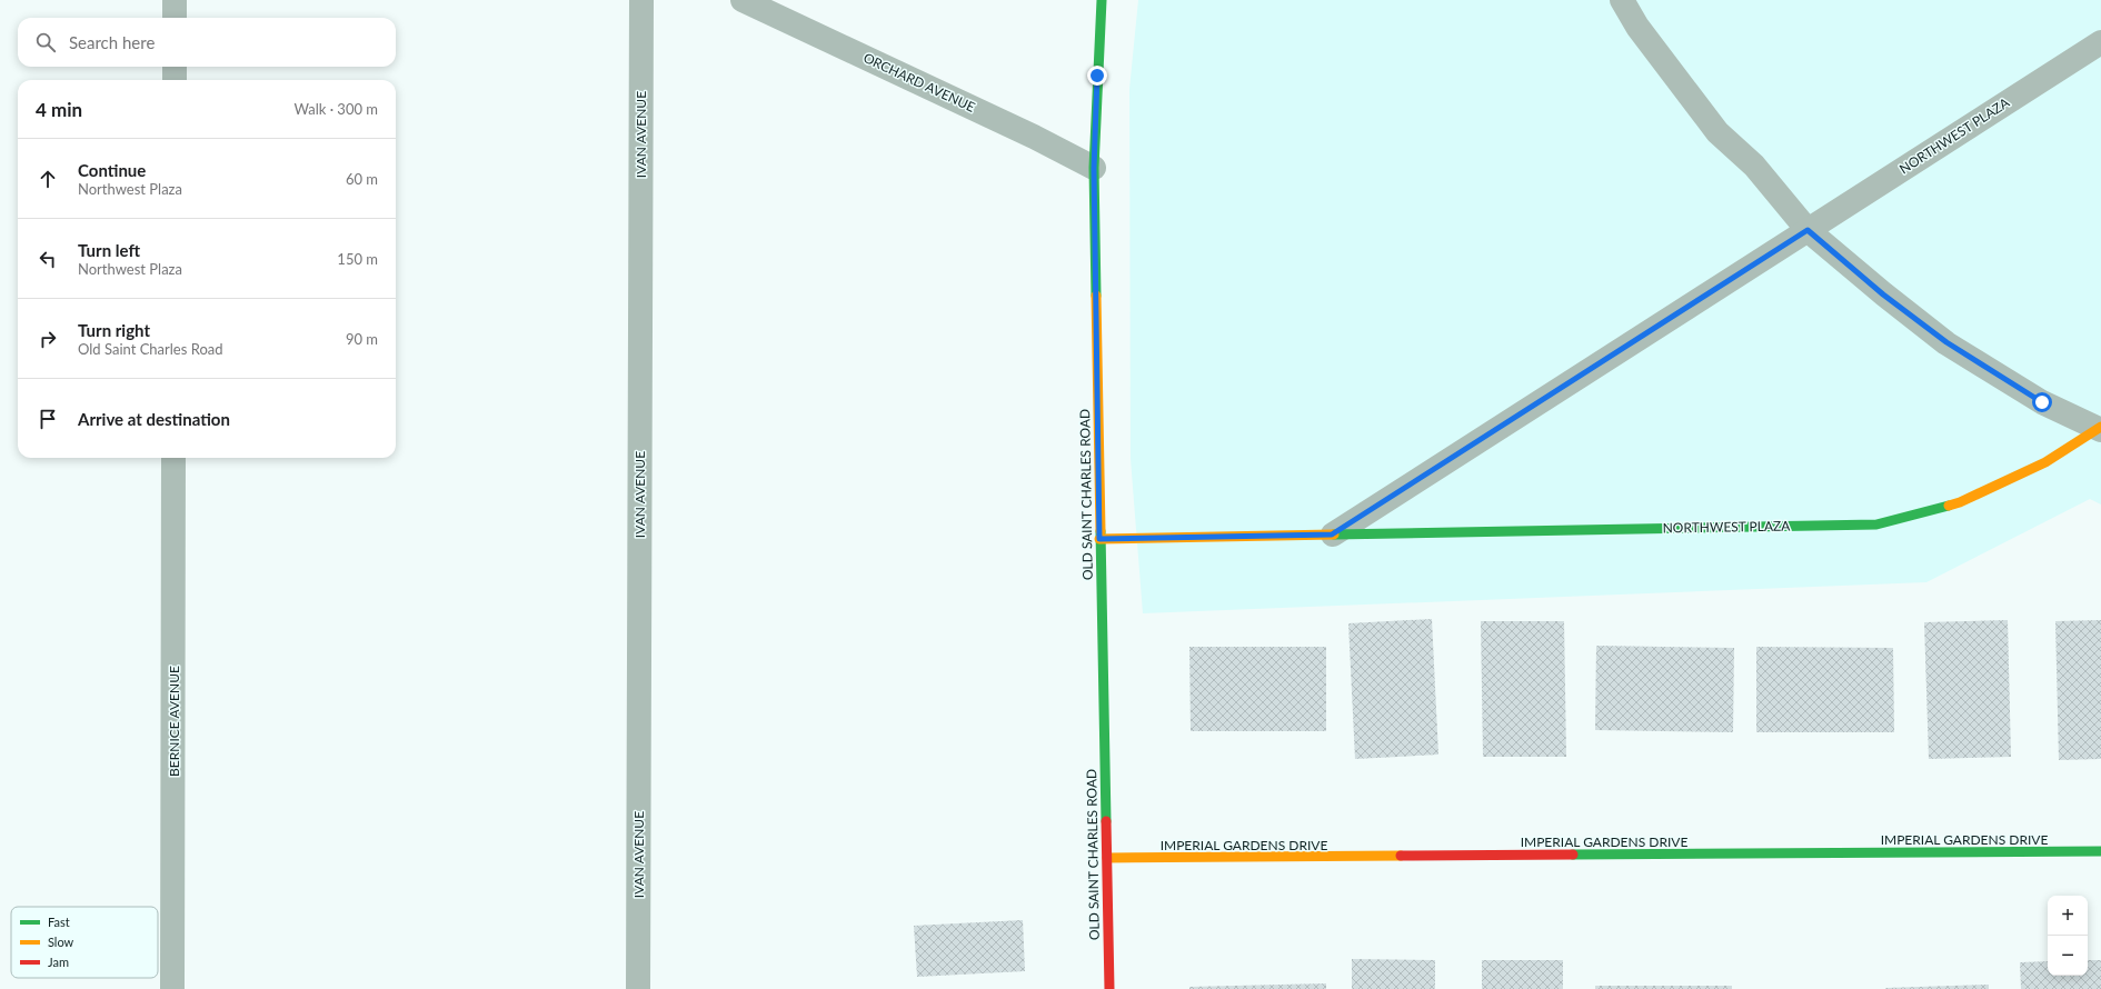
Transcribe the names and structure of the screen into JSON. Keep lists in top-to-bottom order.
{
  "streets": {
    "street": [
      "ORCHARD AVENUE",
      "IVAN AVENUE",
      "NORTHWEST PLAZA",
      "OLD SAINT CHARLES ROAD",
      "BERNICE AVENUE",
      "IMPERIAL GARDENS DRIVE"
    ]
  },
  "crossings": [
    ["ORCHARD AVENUE", "OLD SAINT CHARLES ROAD"],
    ["NORTHWEST PLAZA", "OLD SAINT CHARLES ROAD"],
    ["OLD SAINT CHARLES ROAD", "IMPERIAL GARDENS DRIVE"]
  ],
  "legend": ["Fast", "Slow", "Jam"],
  "page": {
    "search": "Search here",
    "heading": ["4 min", "Walk · 300 m"],
    "list": [
      ["Continue", "Northwest Plaza", "60 m"],
      ["Turn left", "Northwest Plaza", "150 m"],
      ["Turn right", "Old Saint Charles Road", "90 m"],
      "Arrive at destination"
    ],
    "map_buttons": ["+", "−"]
  }
}
